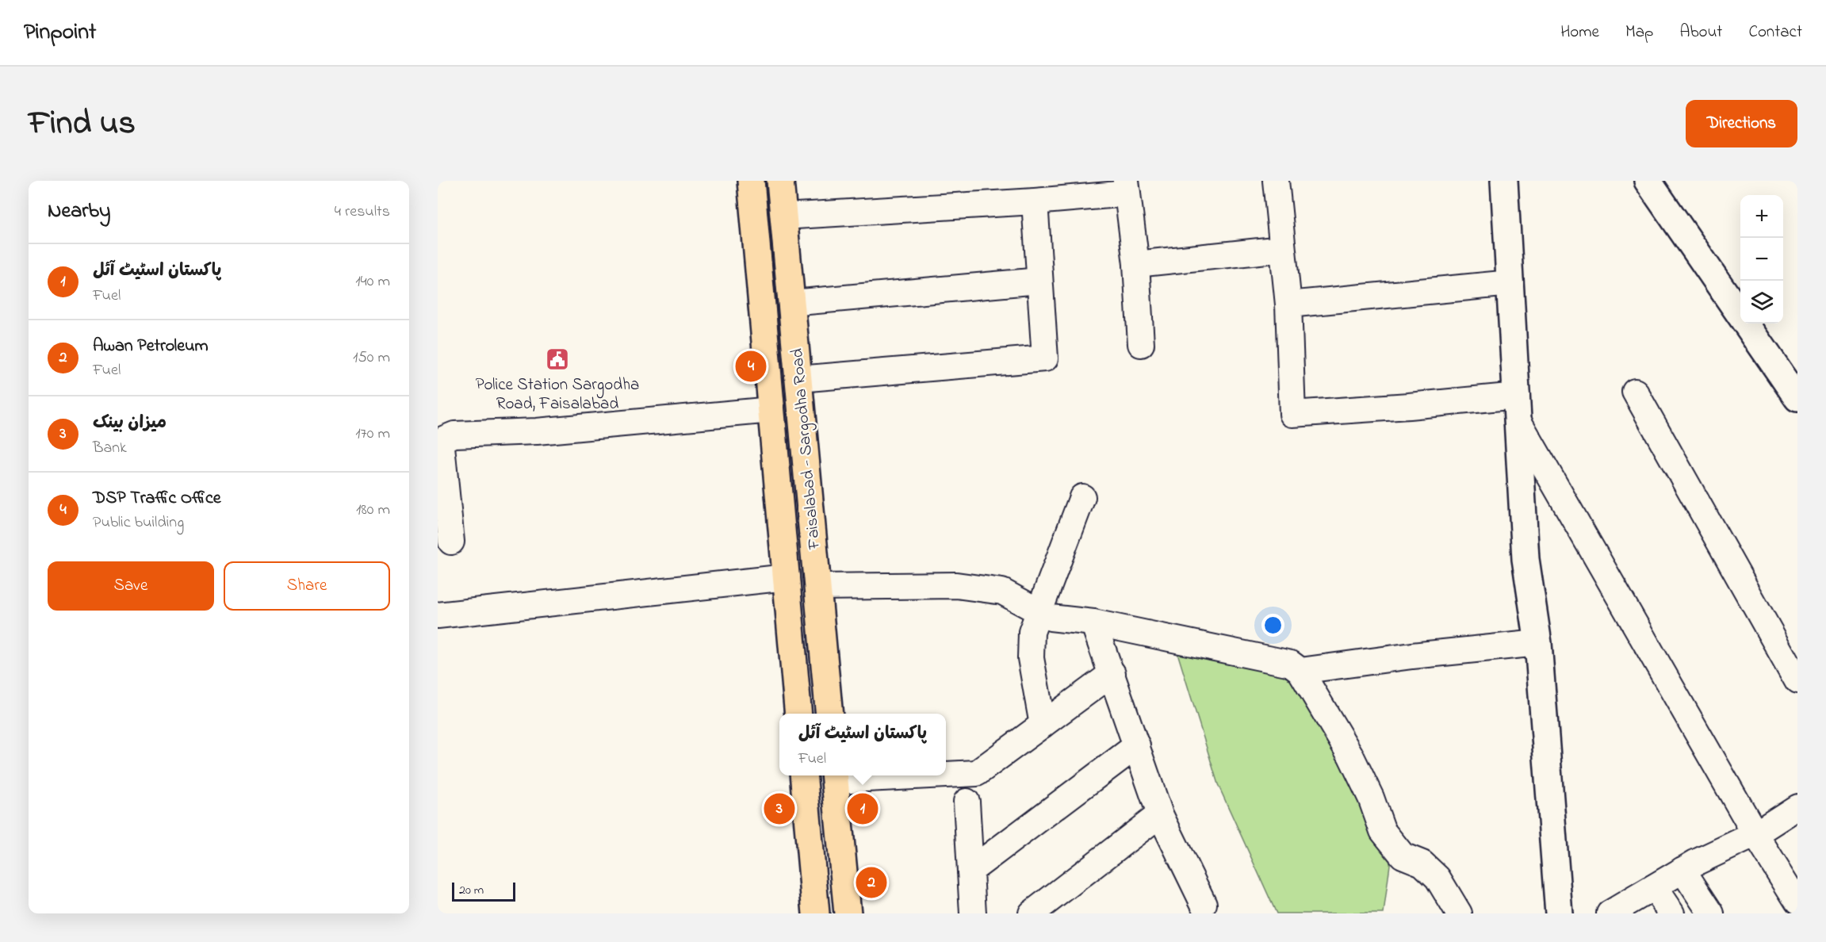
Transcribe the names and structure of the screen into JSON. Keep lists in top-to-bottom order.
{
  "streets": {
    "main road": ["Faisalabad - Sargodha Road"]
  },
  "places": {
    "public building": ["Police Station Sargodha Road, Faisalabad"]
  },
  "scale_bar": "20 m",
  "page": {
    "header": "Pinpoint",
    "nav": [
      "Home",
      "Map",
      "About",
      "Contact"
    ],
    "title": "Find us",
    "buttons": [
      "Directions",
      ["Save", "Share"]
    ],
    "heading": ["Nearby", "4 results"],
    "map_buttons": ["+", "−"],
    "list": [
      {
        "mark": "1",
        "name": "پاکستان اسٹیٹ آئل",
        "note": "Fuel",
        "value": "140 m"
      },
      {
        "mark": "2",
        "name": "Awan Petroleum",
        "note": "Fuel",
        "value": "150 m"
      },
      {
        "mark": "3",
        "name": "میزان بینک",
        "note": "Bank",
        "value": "170 m"
      },
      {
        "mark": "4",
        "name": "DSP Traffic Office",
        "note": "Public building",
        "value": "180 m"
      }
    ],
    "pins": [
      "4",
      "1",
      "3",
      "2"
    ],
    "popup": ["پاکستان اسٹیٹ آئل", "Fuel"],
    "scale": "20 m"
  }
}
